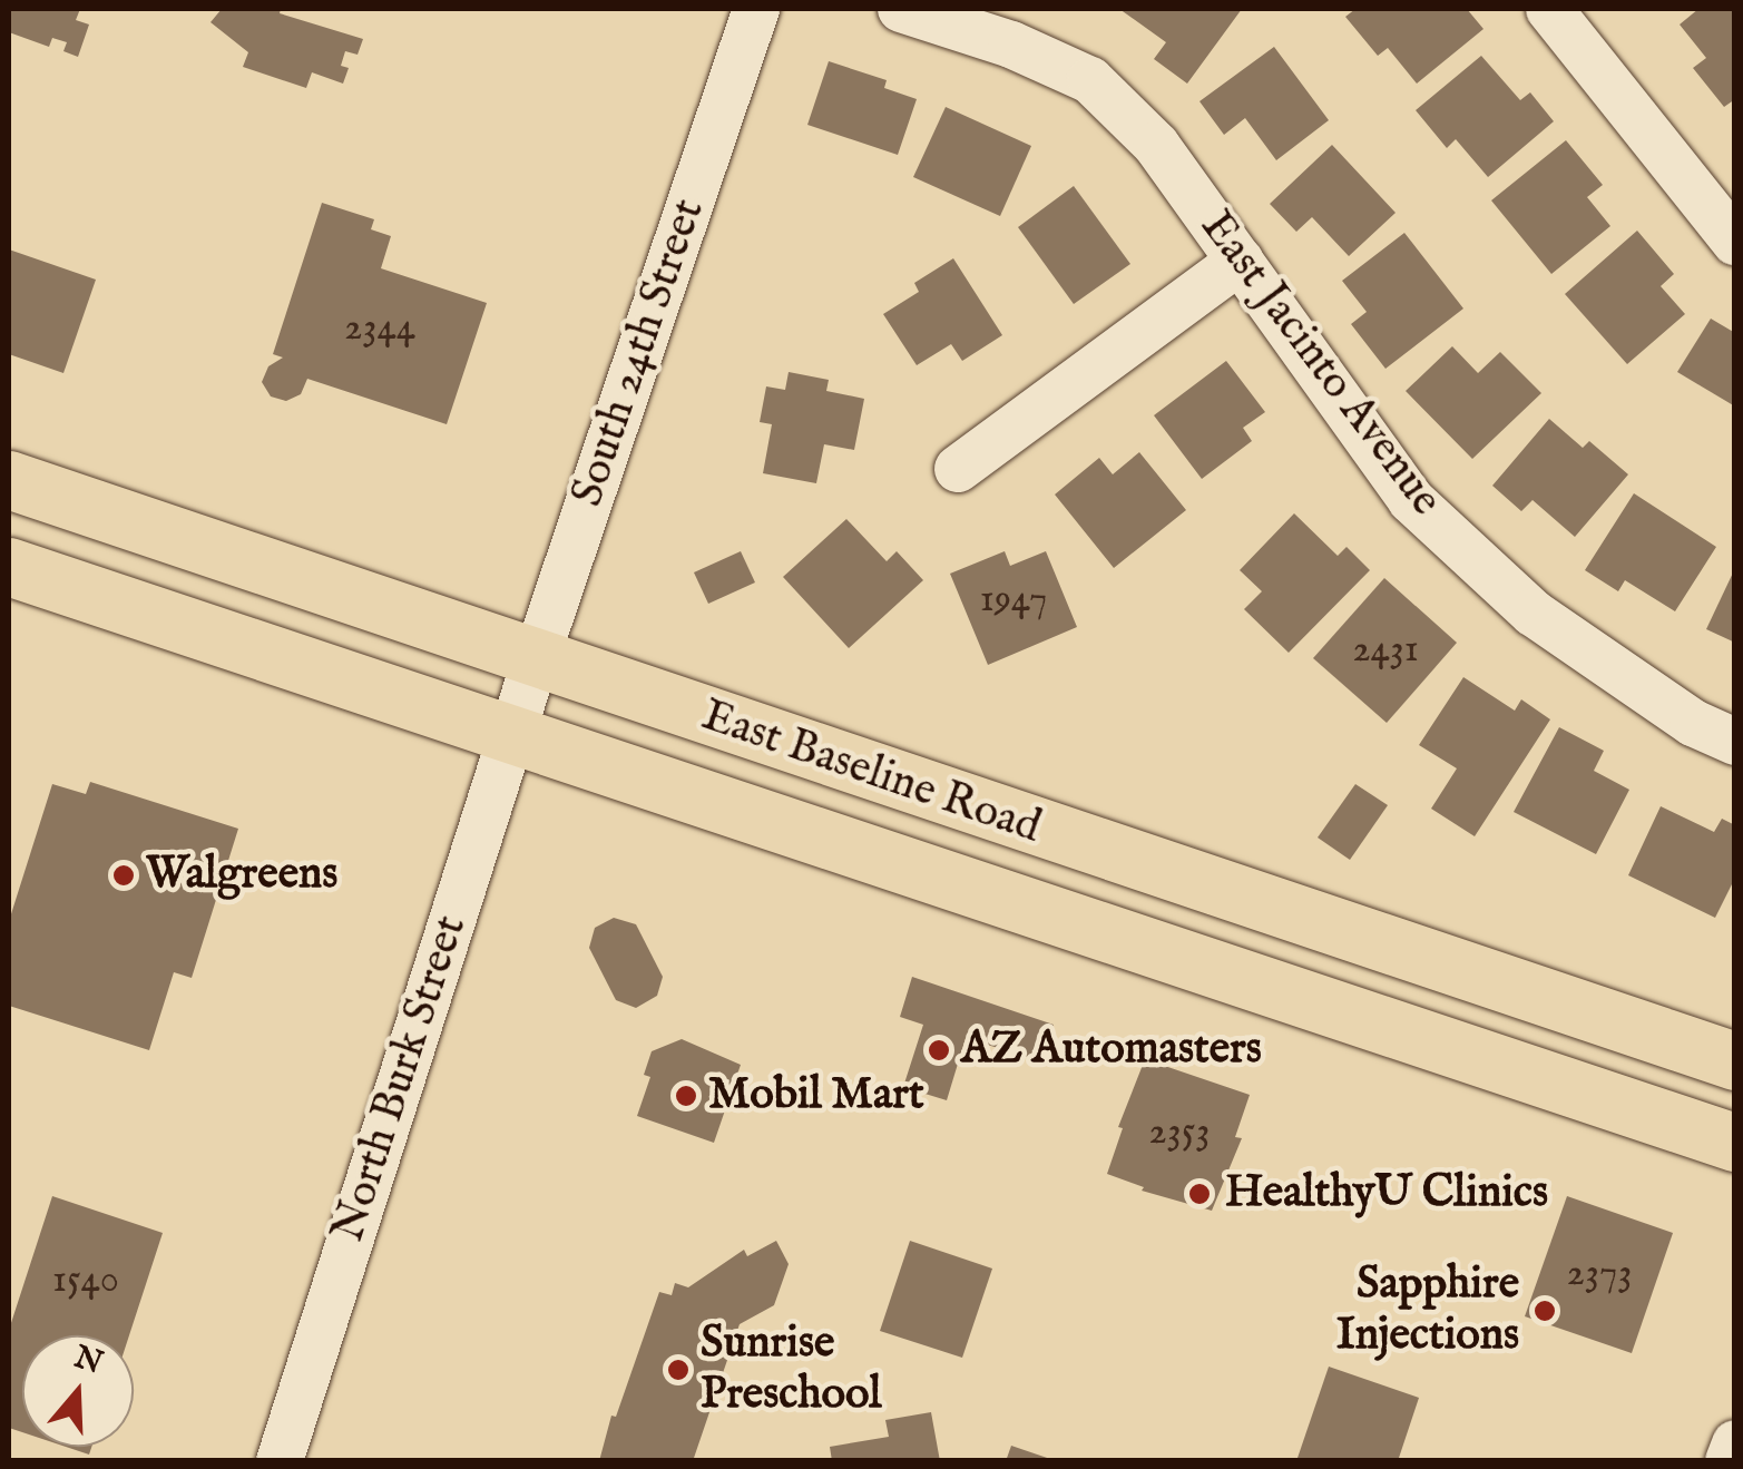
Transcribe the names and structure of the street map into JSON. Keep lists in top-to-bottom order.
{
  "streets": {
    "main road": ["East Baseline Road"],
    "street": ["South 24th Street", "East Jacinto Avenue", "North Burk Street"]
  },
  "crossings": [
    ["South 24th Street", "East Baseline Road"],
    ["South 24th Street", "North Burk Street"],
    ["East Baseline Road", "North Burk Street"]
  ],
  "places": [
    "Walgreens",
    "AZ Automasters",
    "Mobil Mart",
    "HealthyU Clinics",
    "Sapphire Injections",
    "Sunrise Preschool"
  ],
  "house_numbers": [
    "2344",
    "1947",
    "2431",
    "2353",
    "2373",
    "1540"
  ],
  "north": "top"
}
